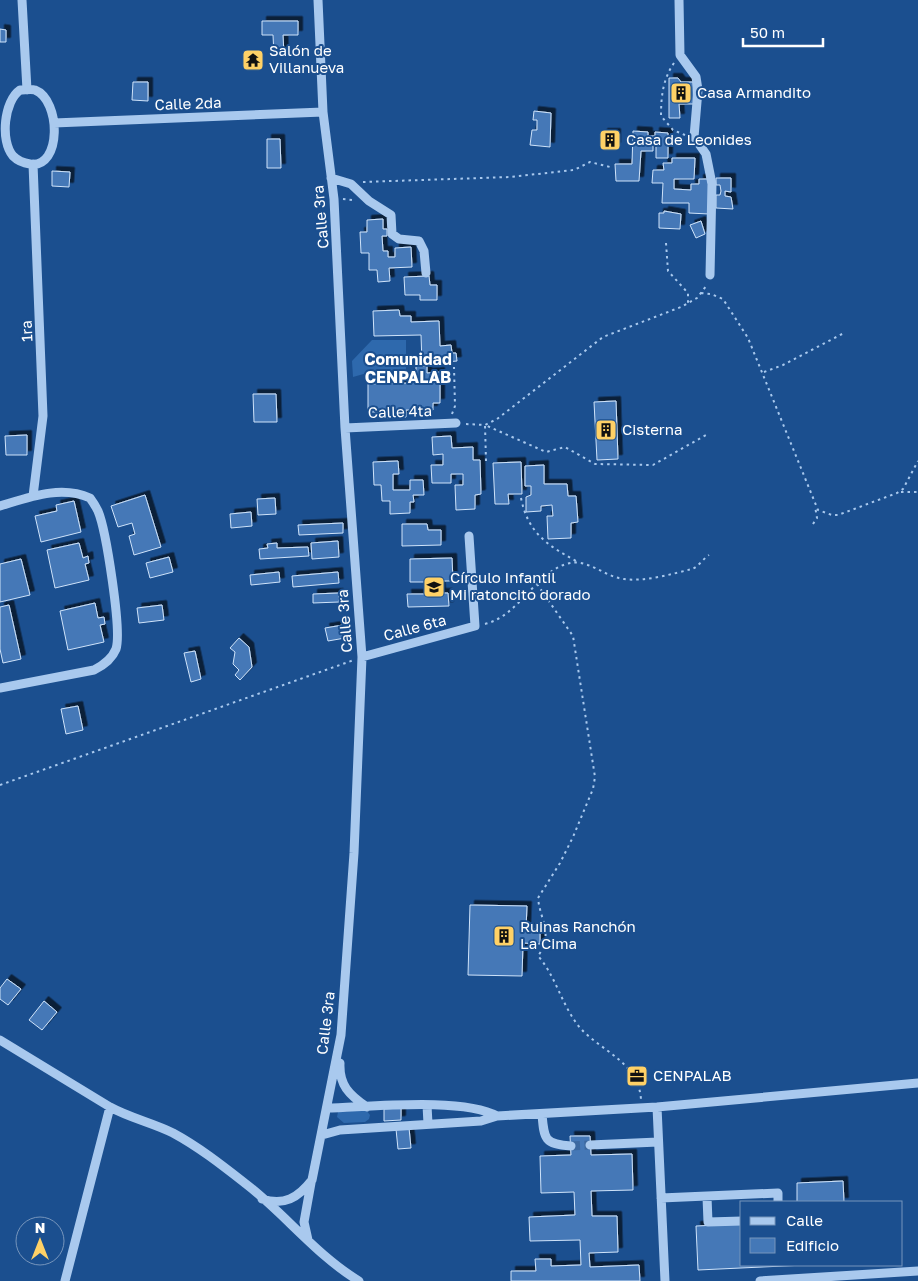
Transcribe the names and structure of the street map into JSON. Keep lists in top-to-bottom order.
{
  "streets": {
    "street": [
      "Calle 2da",
      "Calle 3ra",
      "1ra",
      "Calle 4ta",
      "Calle 6ta"
    ]
  },
  "crossings": [
    ["Calle 2da", "Calle 3ra"],
    ["Calle 2da", "1ra"],
    ["Calle 3ra", "Calle 4ta"],
    ["Calle 3ra", "Calle 6ta"]
  ],
  "districts": ["Comunidad CENPALAB"],
  "places": {
    "temple": ["Salón de Villanueva"],
    "building": [
      "Casa Armandito",
      "Casa de Leonides",
      "Cisterna",
      "Ruinas Ranchón La Cima"
    ],
    "school or university": ["Círculo Infantil Mi ratoncito dorado"],
    "office": ["CENPALAB"]
  },
  "legend": ["Calle", "Edificio"],
  "scale_bar": "50 m",
  "north": "top"
}
